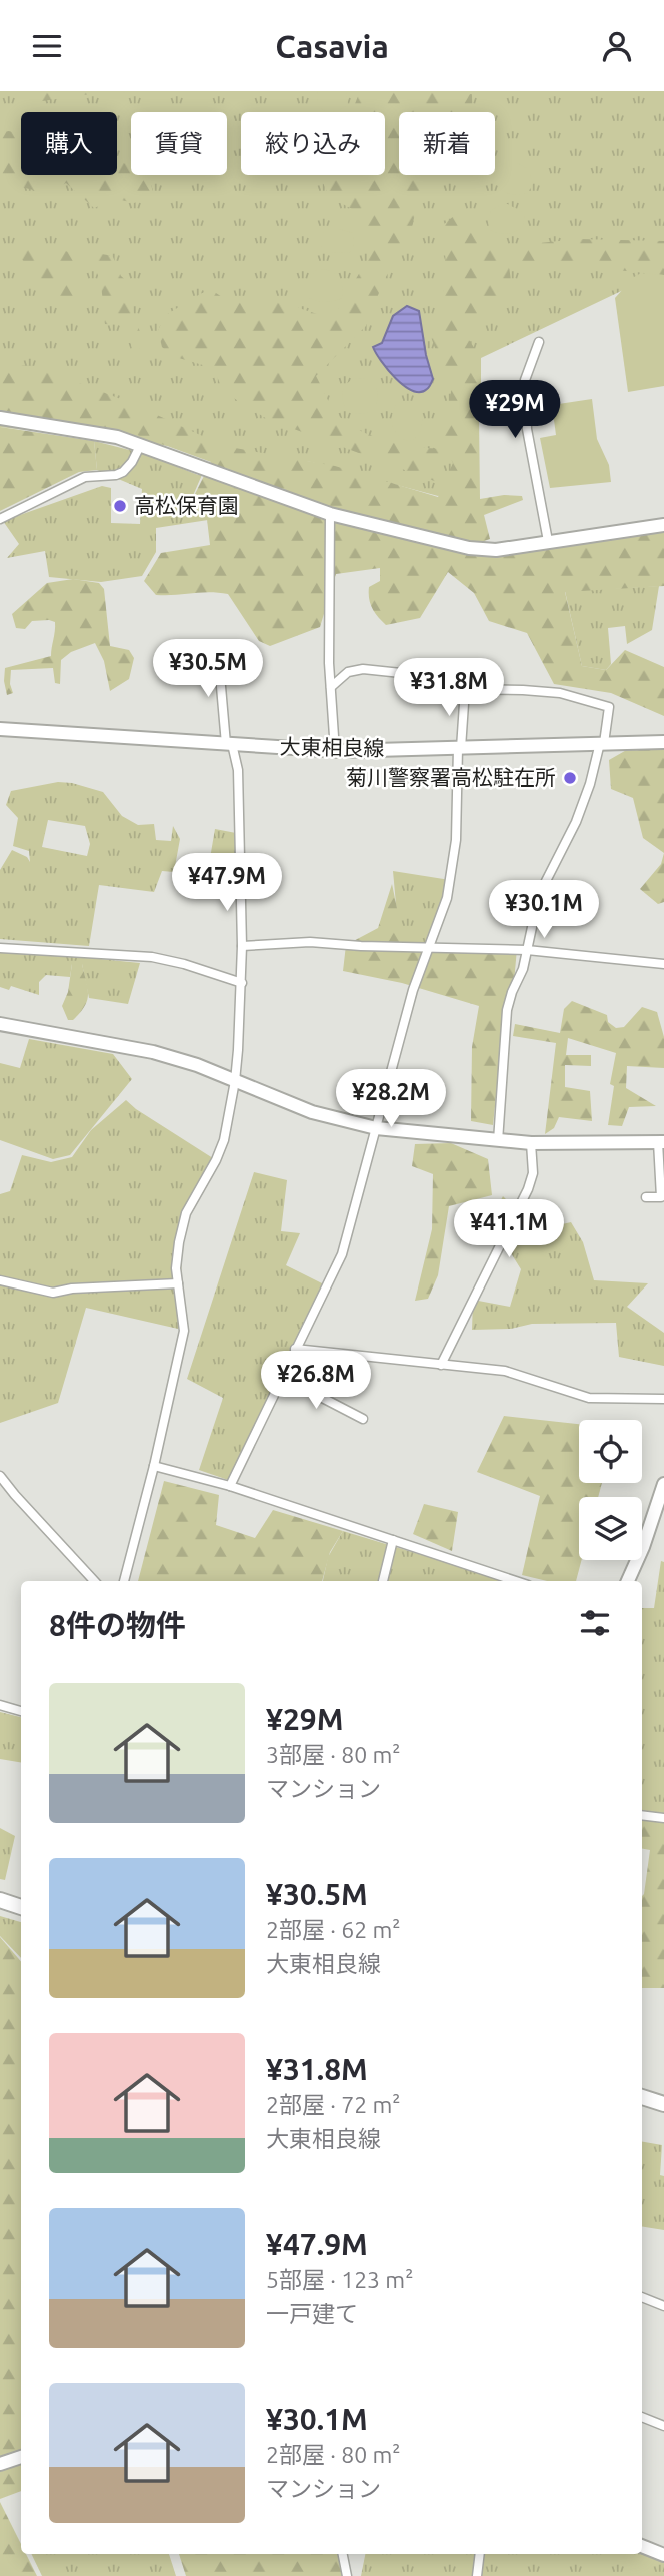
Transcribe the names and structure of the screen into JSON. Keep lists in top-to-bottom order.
{
  "streets": {
    "street": ["大東相良線"]
  },
  "places": ["高松保育園", "菊川警察署高松駐在所"],
  "page": {
    "header": "Casavia",
    "chip": [
      "購入",
      "賃貸",
      "絞り込み",
      "新着"
    ],
    "price": [
      "¥29M",
      "¥30.5M",
      "¥31.8M",
      "¥47.9M",
      "¥30.1M",
      "¥28.2M",
      "¥41.1M",
      "¥26.8M"
    ],
    "heading": "8件の物件",
    "list": [
      {
        "name": "¥29M",
        "note": "3部屋 · 80 m² · マンション"
      },
      {
        "name": "¥30.5M",
        "note": "2部屋 · 62 m² · 大東相良線"
      },
      {
        "name": "¥31.8M",
        "note": "2部屋 · 72 m² · 大東相良線"
      },
      {
        "name": "¥47.9M",
        "note": "5部屋 · 123 m² · 一戸建て"
      },
      {
        "name": "¥30.1M",
        "note": "2部屋 · 80 m² · マンション"
      }
    ]
  }
}
